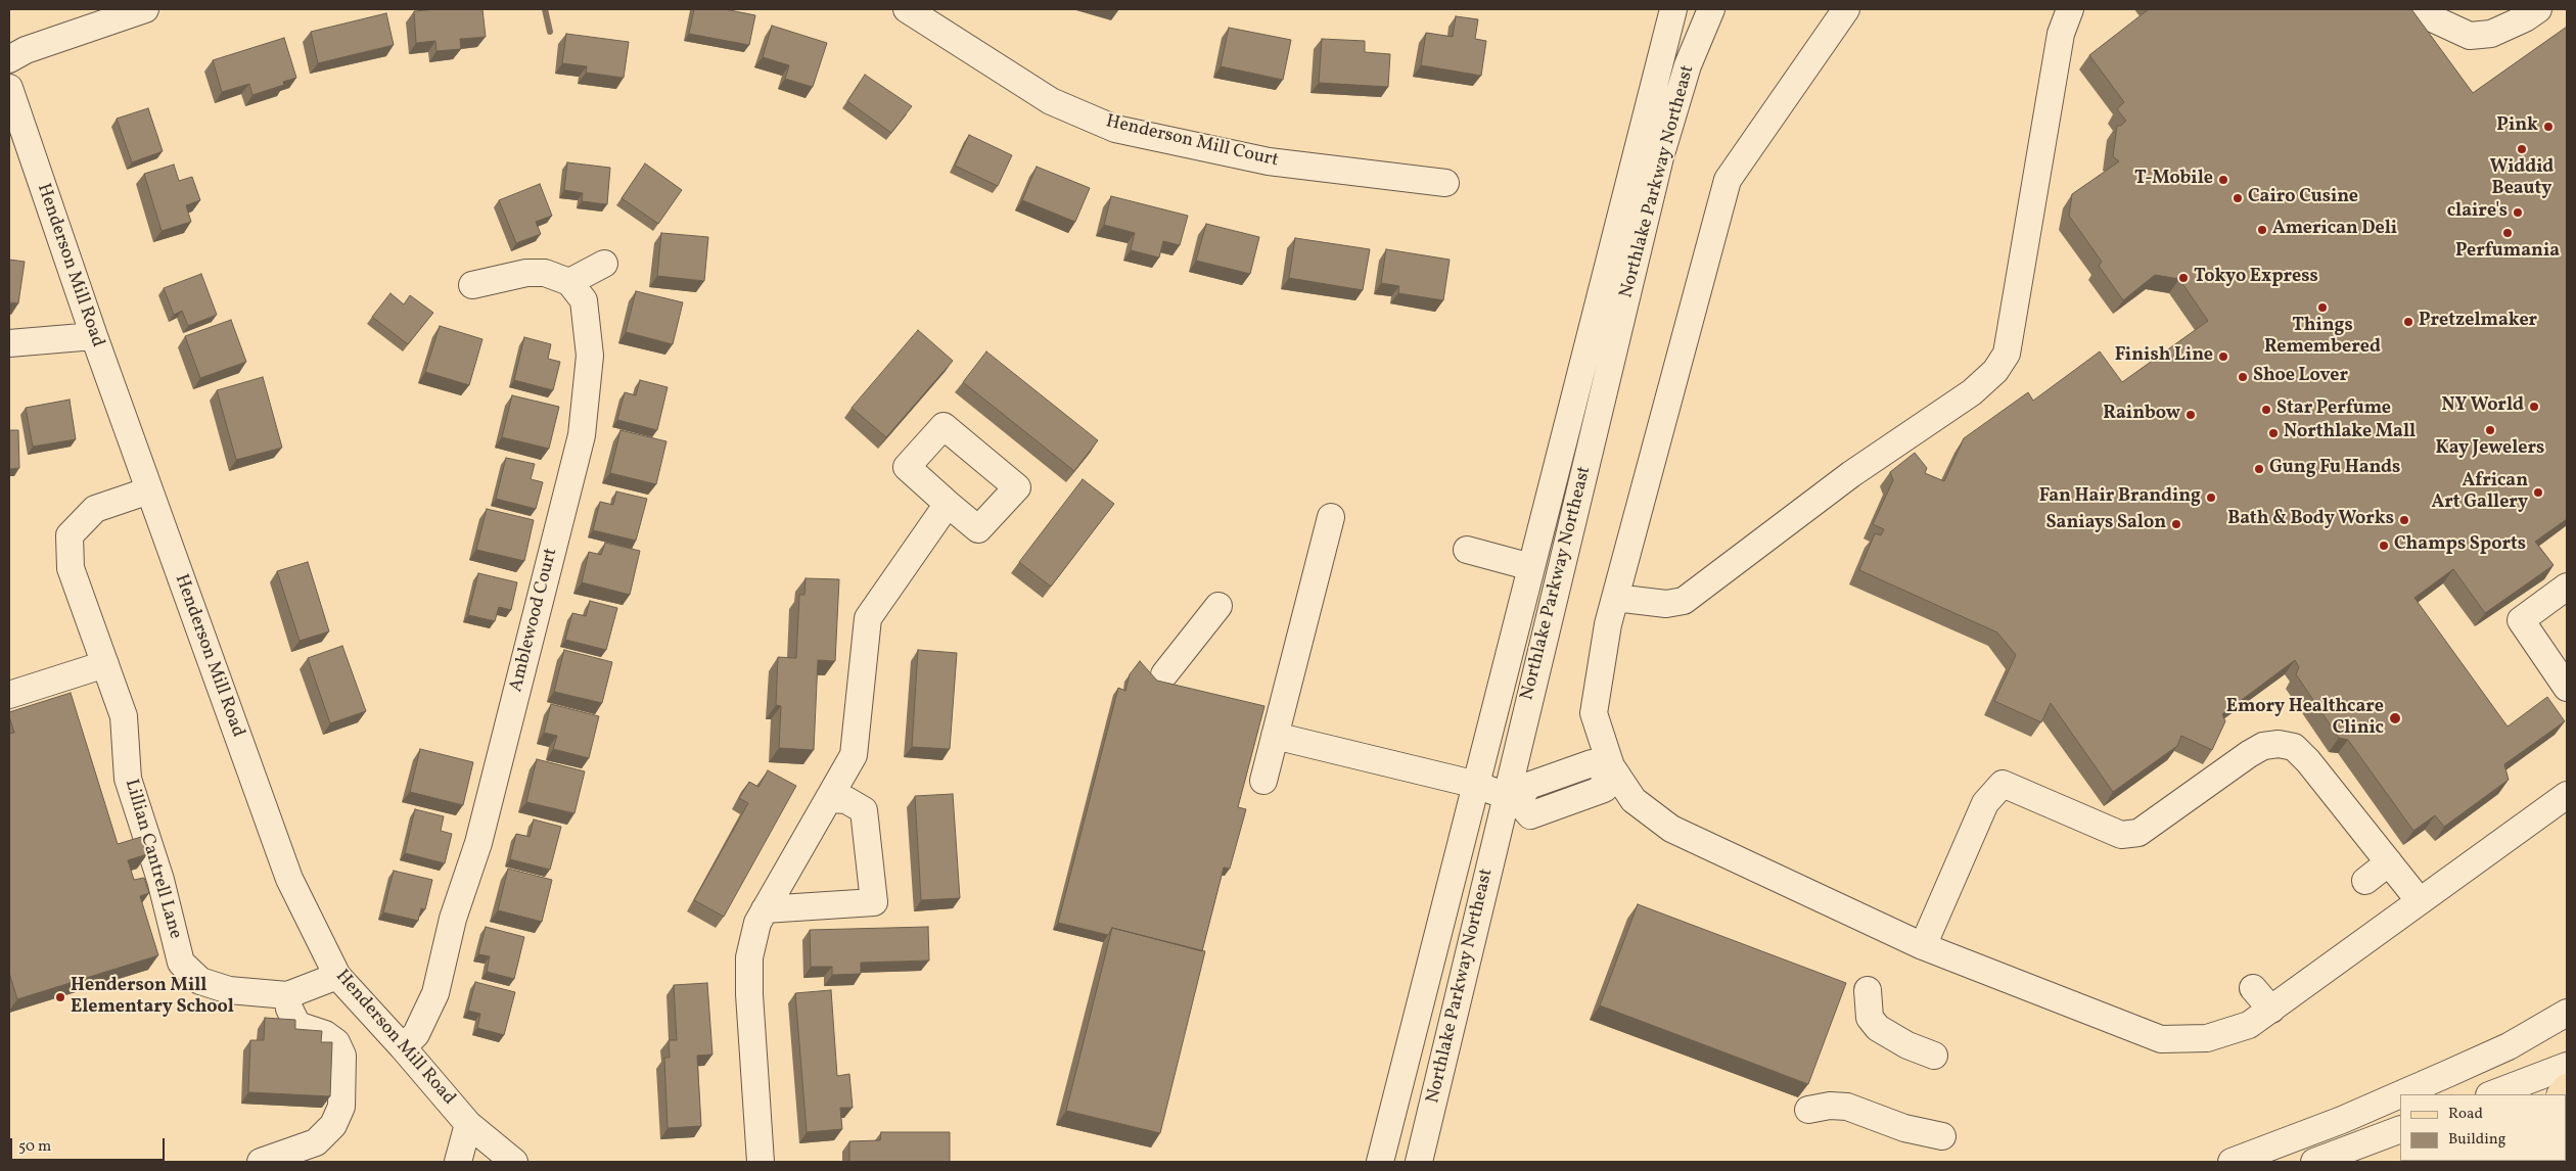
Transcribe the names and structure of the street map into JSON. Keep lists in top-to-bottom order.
{
  "streets": {
    "street": [
      "Henderson Mill Court",
      "Northlake Parkway Northeast",
      "Henderson Mill Road",
      "Amblewood Court",
      "Lillian Cantrell Lane"
    ]
  },
  "crossings": [
    ["Henderson Mill Road", "Amblewood Court"],
    ["Henderson Mill Road", "Lillian Cantrell Lane"]
  ],
  "places": [
    "Pink",
    "Widdid Beauty",
    "T-Mobile",
    "Cairo Cusine",
    "claire's",
    "American Deli",
    "Perfumania",
    "Tokyo Express",
    "Things Remembered",
    "Pretzelmaker",
    "Finish Line",
    "Shoe Lover",
    "NY World",
    "Star Perfume",
    "Rainbow",
    "Kay Jewelers",
    "Northlake Mall",
    "Gung Fu Hands",
    "African Art Gallery",
    "Fan Hair Branding",
    "Bath & Body Works",
    "Saniays Salon",
    "Champs Sports",
    "Emory Healthcare Clinic",
    "Henderson Mill Elementary School"
  ],
  "legend": ["Road", "Building"],
  "scale_bar": "50 m"
}
